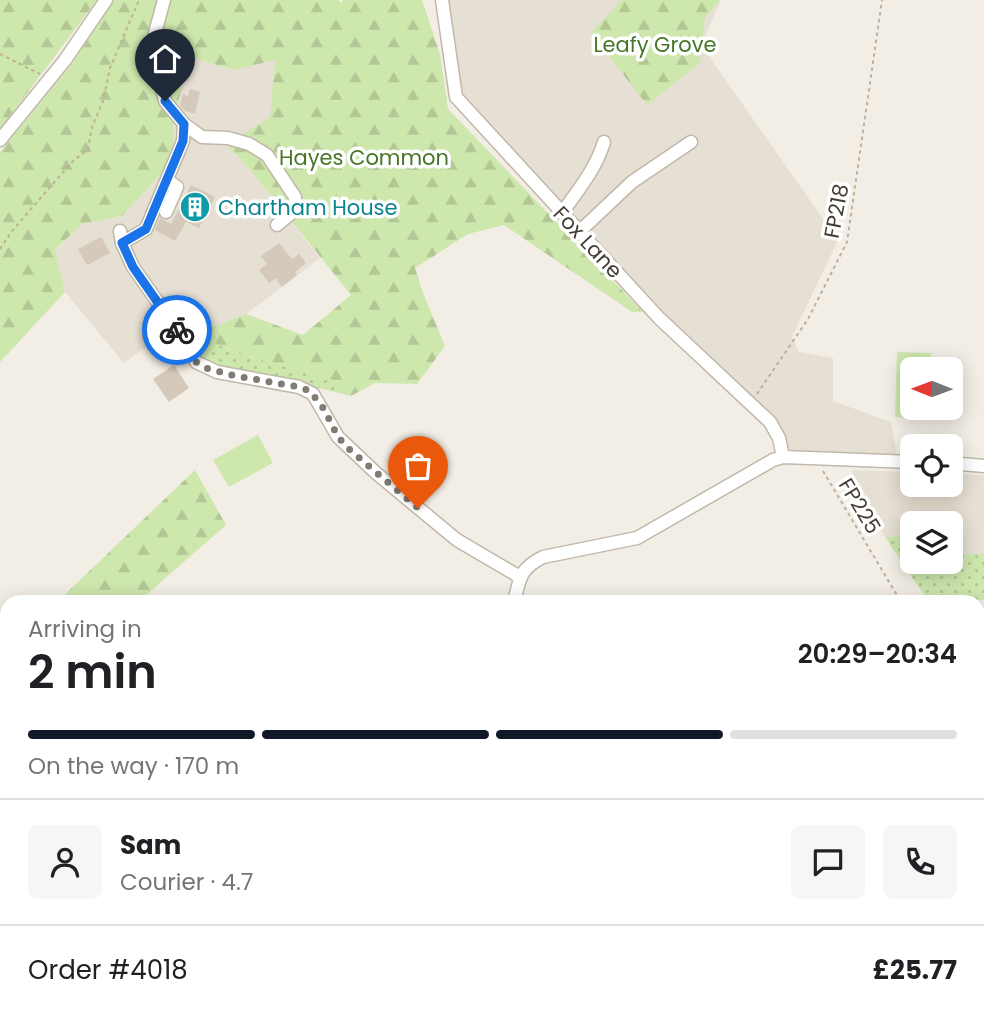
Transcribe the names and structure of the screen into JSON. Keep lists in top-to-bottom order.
{
  "streets": {
    "street": ["Fox Lane"],
    "path": ["FP218", "FP225"]
  },
  "crossings": [
    ["FP218", "Fox Lane"]
  ],
  "parks": ["Leafy Grove", "Hayes Common"],
  "places": {
    "building": ["Chartham House"]
  },
  "north": "left",
  "page": {
    "heading": ["2 min", "Arriving in", "20:29–20:34"],
    "panel": [
      "Sam",
      "Courier · 4.7",
      "Order #4018",
      "£25.77"
    ],
    "bar": "On the way · 170 m"
  }
}
